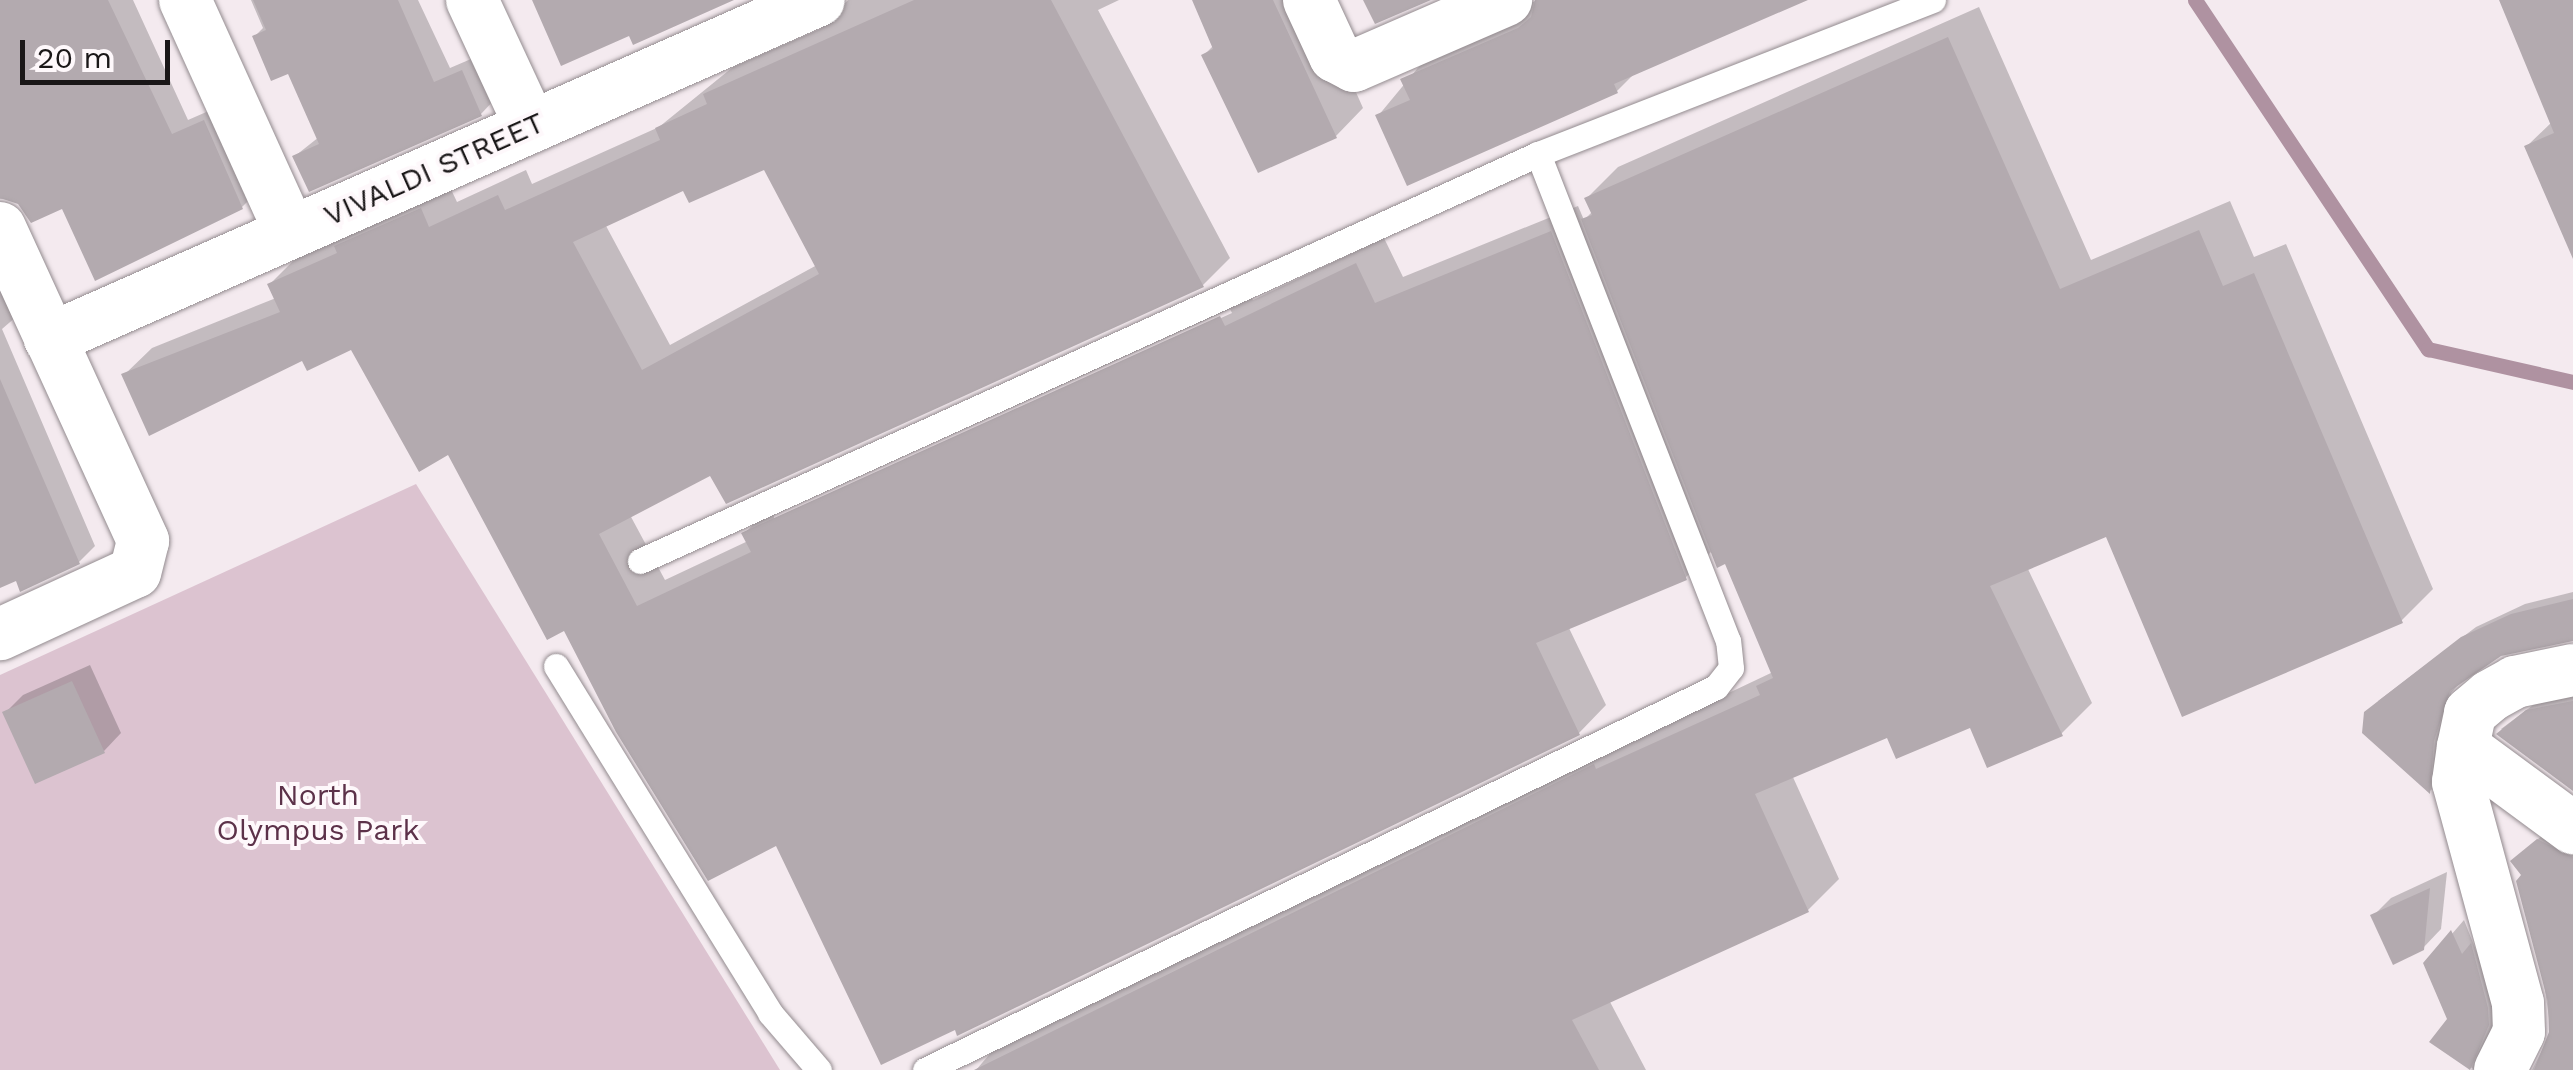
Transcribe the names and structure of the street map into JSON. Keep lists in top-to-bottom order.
{
  "streets": {
    "street": ["VIVALDI STREET"]
  },
  "parks": ["North Olympus Park"],
  "scale_bar": "20 m"
}
